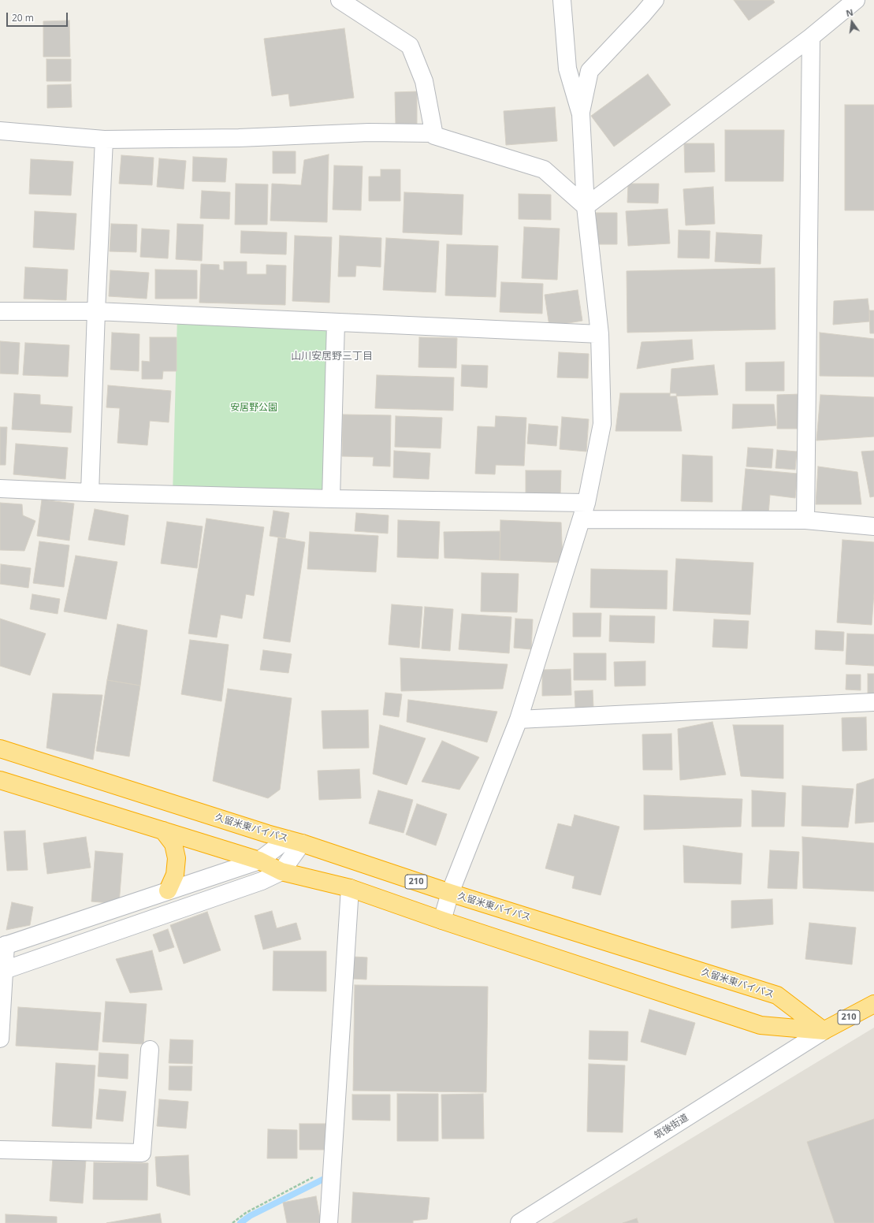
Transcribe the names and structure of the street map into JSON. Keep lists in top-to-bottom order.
{
  "streets": {
    "highway": ["久留米東バイパス", "210"],
    "street": ["筑後街道"]
  },
  "crossings": [
    ["久留米東バイパス", "210"],
    ["久留米東バイパス", "筑後街道"],
    ["210", "筑後街道"]
  ],
  "districts": ["山川安居野三丁目"],
  "parks": ["安居野公園"],
  "scale_bar": "20 m",
  "north": "top"
}
